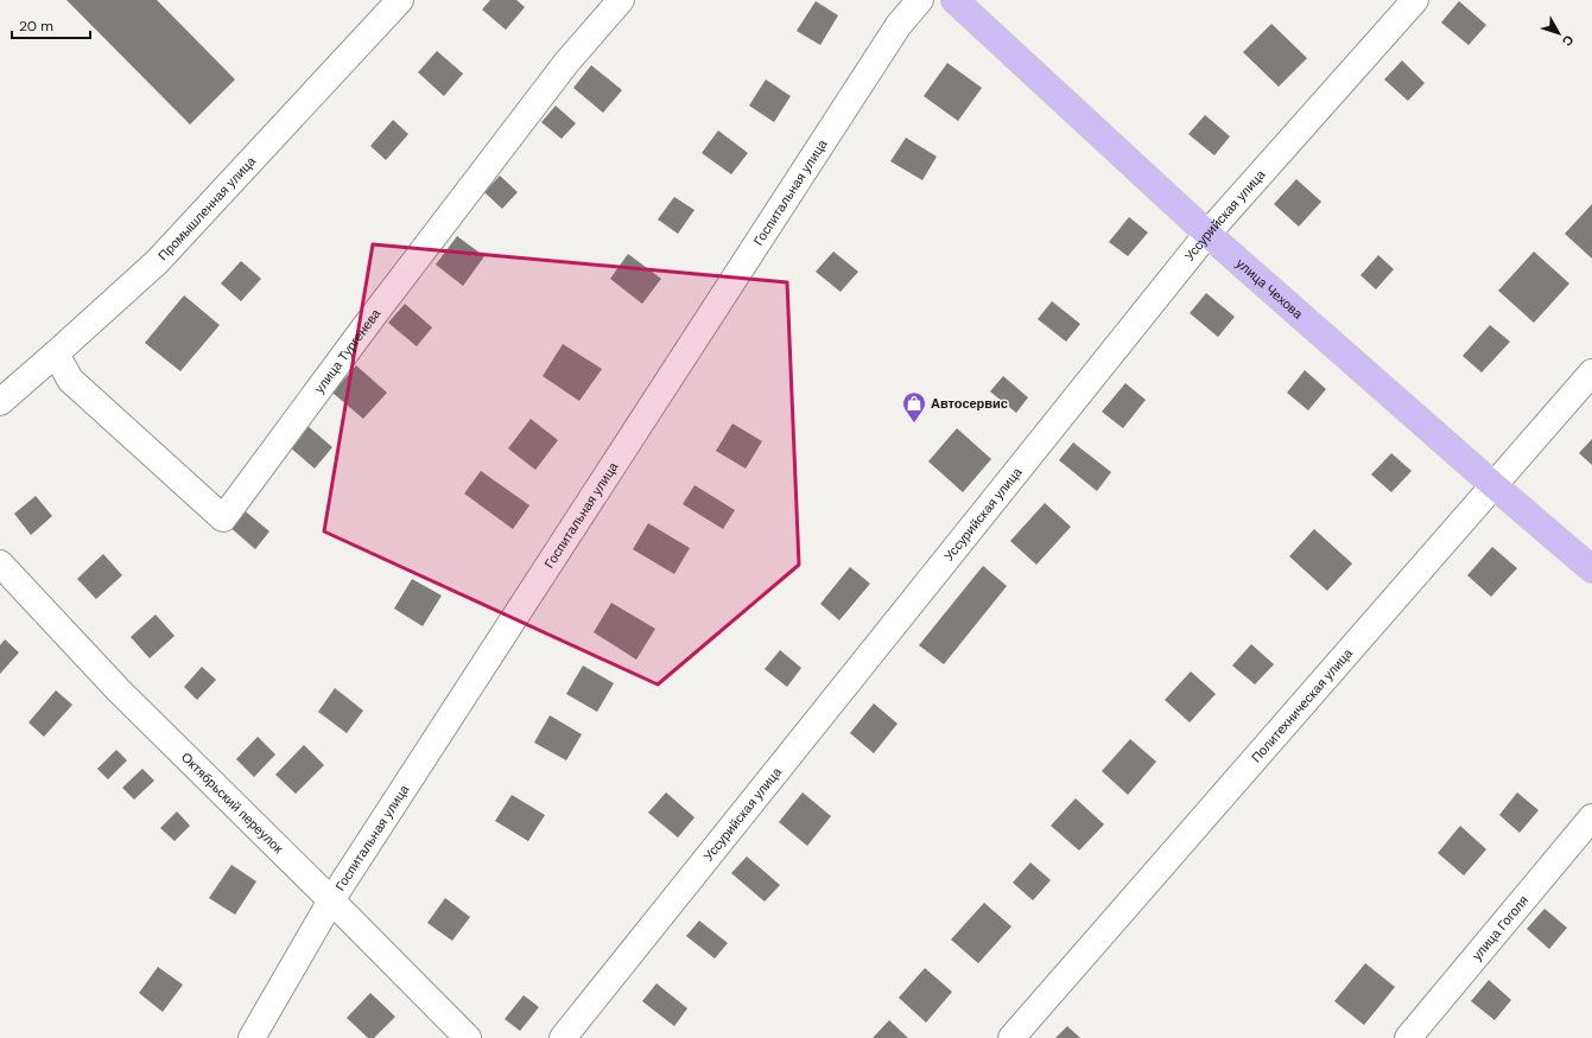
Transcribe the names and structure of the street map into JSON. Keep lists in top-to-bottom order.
{
  "streets": {
    "main road": ["улица Чехова"],
    "street": [
      "Госпитальная улица",
      "Промышленная улица",
      "Уссурийская улица",
      "улица Тургенева",
      "Политехническая улица",
      "Октябрьский переулок",
      "улица Гоголя"
    ]
  },
  "crossings": [
    ["Госпитальная улица", "Октябрьский переулок"],
    ["Промышленная улица", "улица Тургенева"],
    ["Уссурийская улица", "улица Чехова"],
    ["улица Чехова", "Политехническая улица"]
  ],
  "places": {
    "shop": ["Автосервис"]
  },
  "scale_bar": "20 m",
  "north": "bottom right"
}
